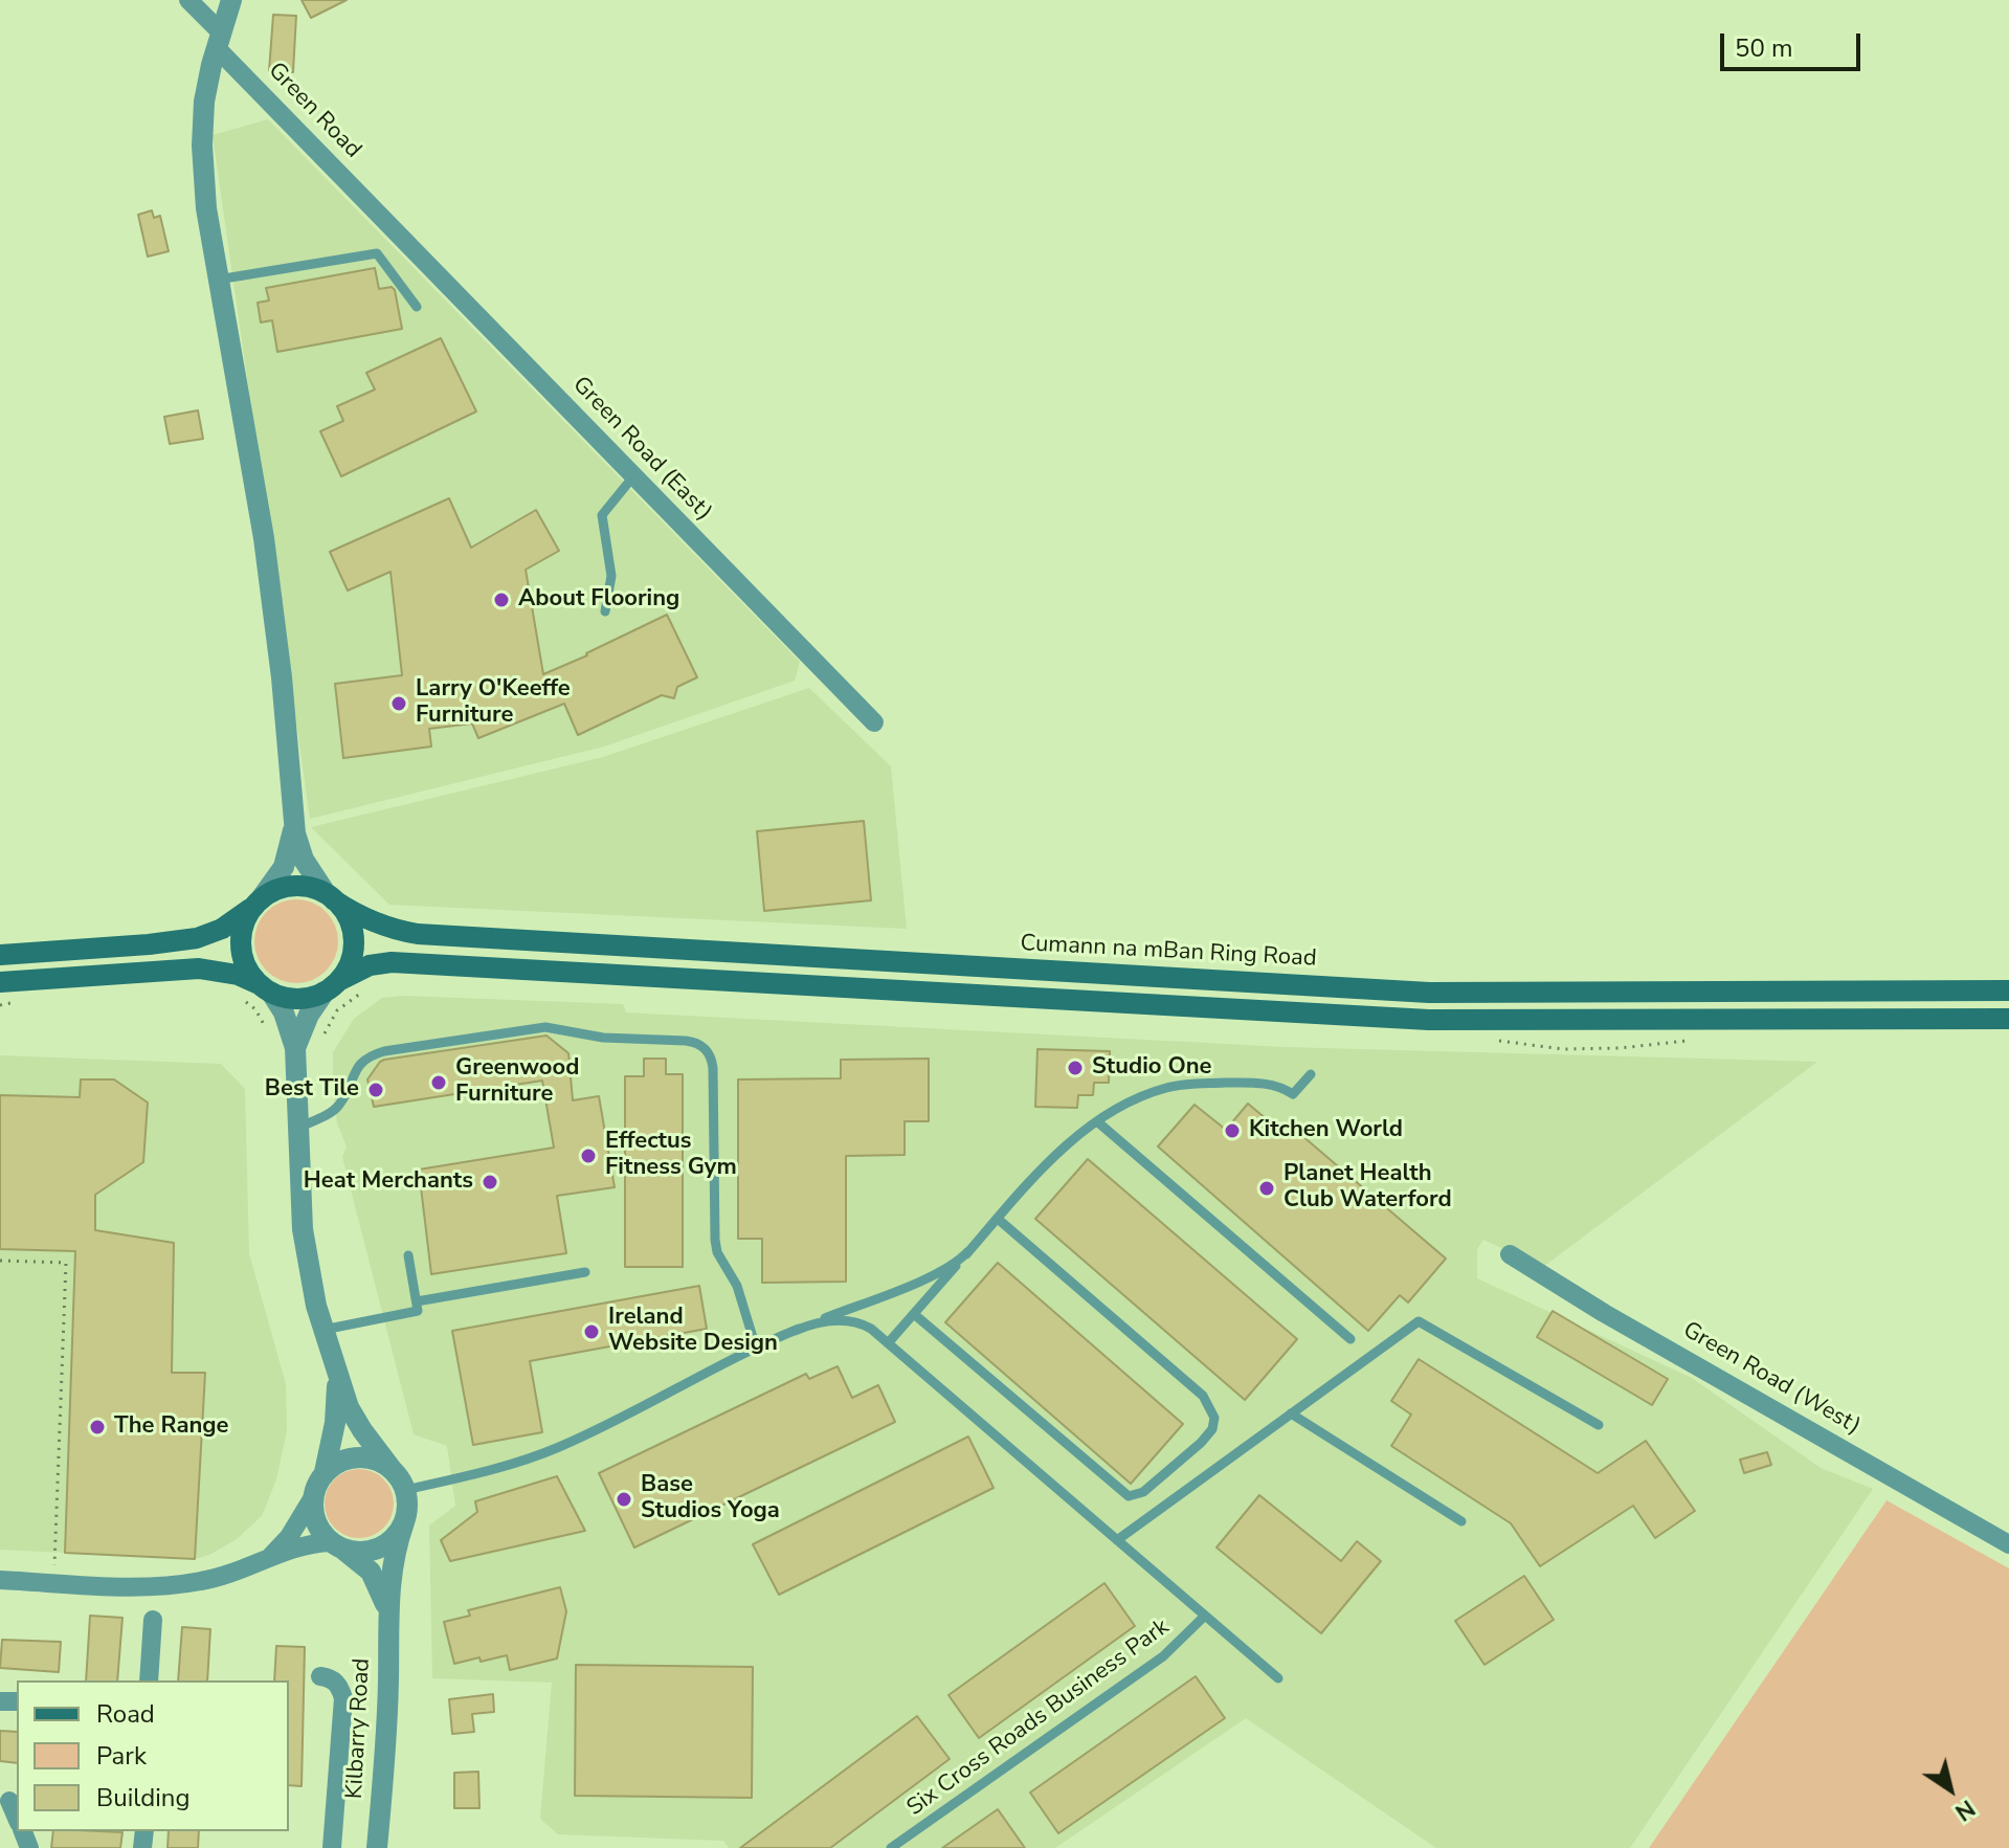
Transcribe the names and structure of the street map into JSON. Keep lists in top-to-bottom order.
{
  "streets": {
    "main road": ["Cumann na mBan Ring Road"],
    "street": [
      "Green Road",
      "Green Road (East)",
      "Green Road (West)",
      "Kilbarry Road"
    ],
    "lane": ["Six Cross Roads Business Park"]
  },
  "crossings": [
    ["Green Road", "Green Road (East)"],
    ["Six Cross Roads Business Park", "Kilbarry Road"]
  ],
  "places": [
    "About Flooring",
    "Larry O'Keeffe Furniture",
    "Studio One",
    "Greenwood Furniture",
    "Best Tile",
    "Kitchen World",
    "Effectus Fitness Gym",
    "Heat Merchants",
    "Planet Health Club Waterford",
    "Ireland Website Design",
    "The Range",
    "Base Studios Yoga"
  ],
  "legend": ["Road", "Park", "Building"],
  "scale_bar": "50 m",
  "north": "bottom right"
}
